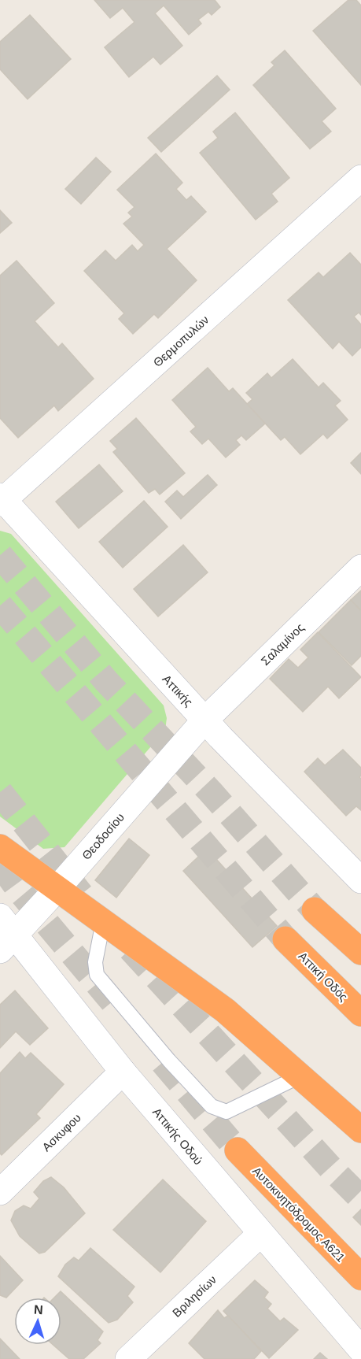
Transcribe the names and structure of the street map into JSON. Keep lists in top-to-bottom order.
{
  "streets": {
    "highway": ["Αττική Οδός", "Αυτοκινητόδρομος Α621"],
    "street": [
      "Θερμοπυλών",
      "Σαλαμίνος",
      "Αττικής",
      "Θεοδοσίου",
      "Ασκυφου",
      "Αττικής Οδού",
      "Βριλησίων"
    ]
  },
  "crossings": [
    ["Θερμοπυλών", "Αττικής"],
    ["Σαλαμίνος", "Αττικής"],
    ["Σαλαμίνος", "Θεοδοσίου"],
    ["Αττικής", "Θεοδοσίου"],
    ["Θεοδοσίου", "Αττικής Οδού"],
    ["Ασκυφου", "Αττικής Οδού"],
    ["Αττικής Οδού", "Βριλησίων"]
  ],
  "north": "top"
}
